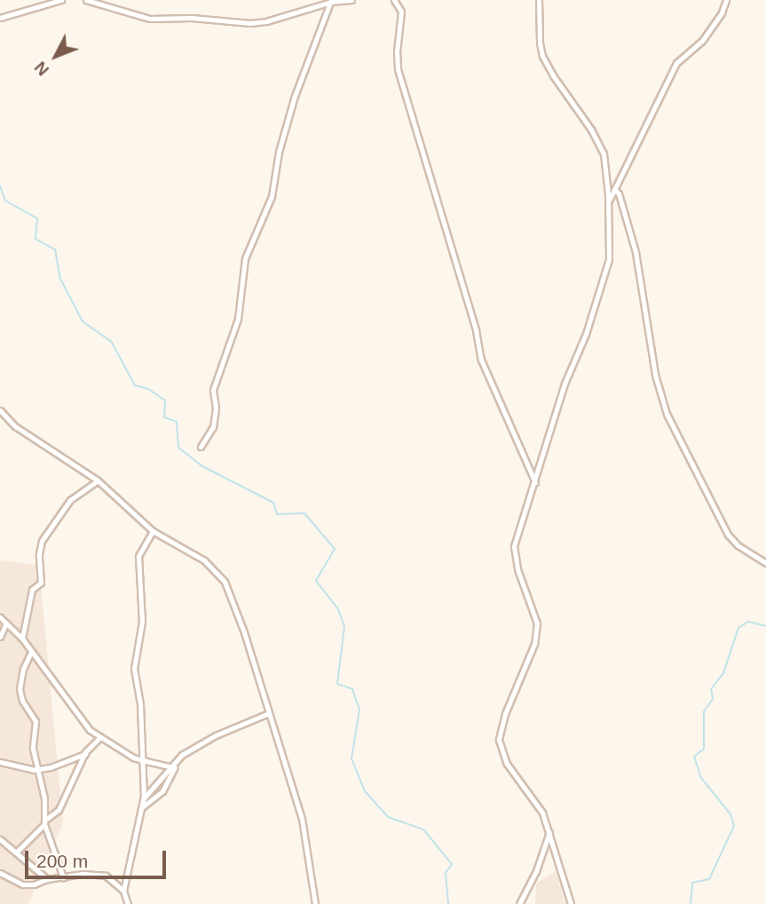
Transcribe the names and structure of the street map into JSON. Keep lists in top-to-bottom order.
{
  "scale_bar": "200 m",
  "north": "bottom left"
}
